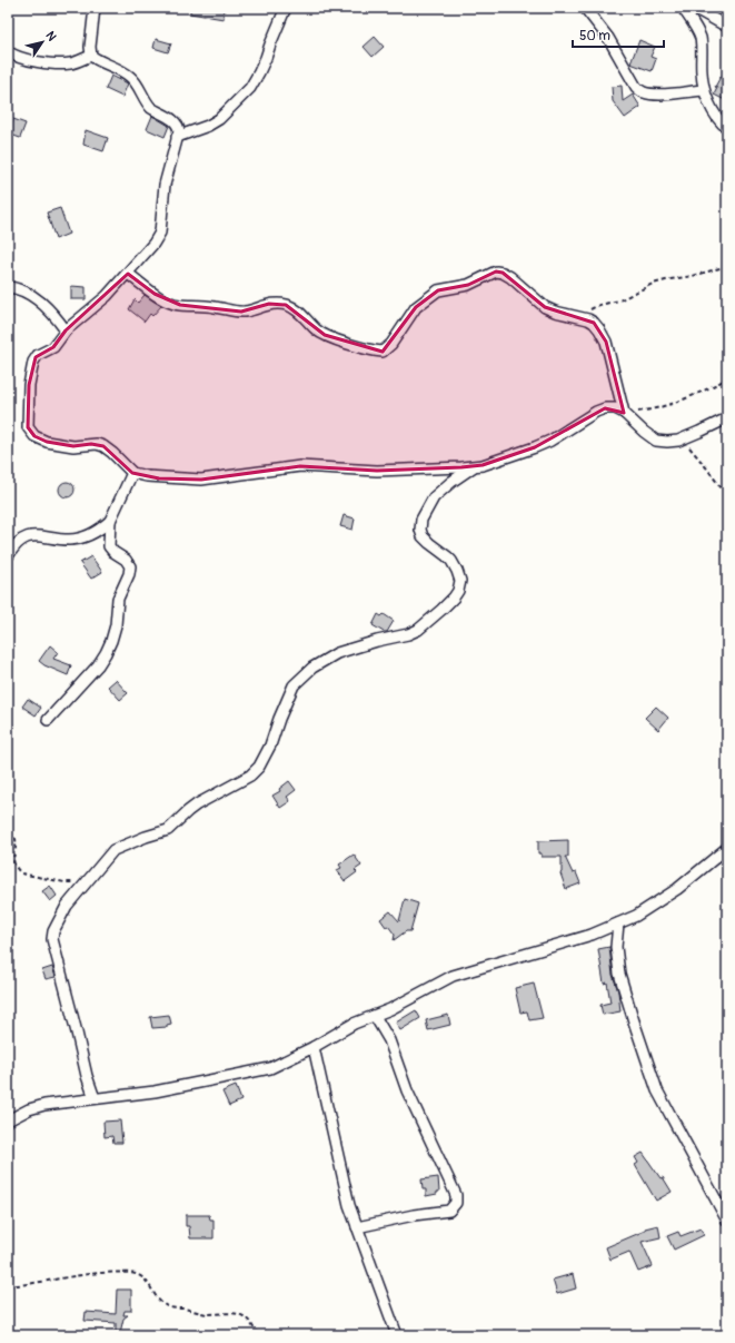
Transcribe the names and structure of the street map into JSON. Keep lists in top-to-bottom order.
{
  "scale_bar": "50 m",
  "north": "top right"
}
